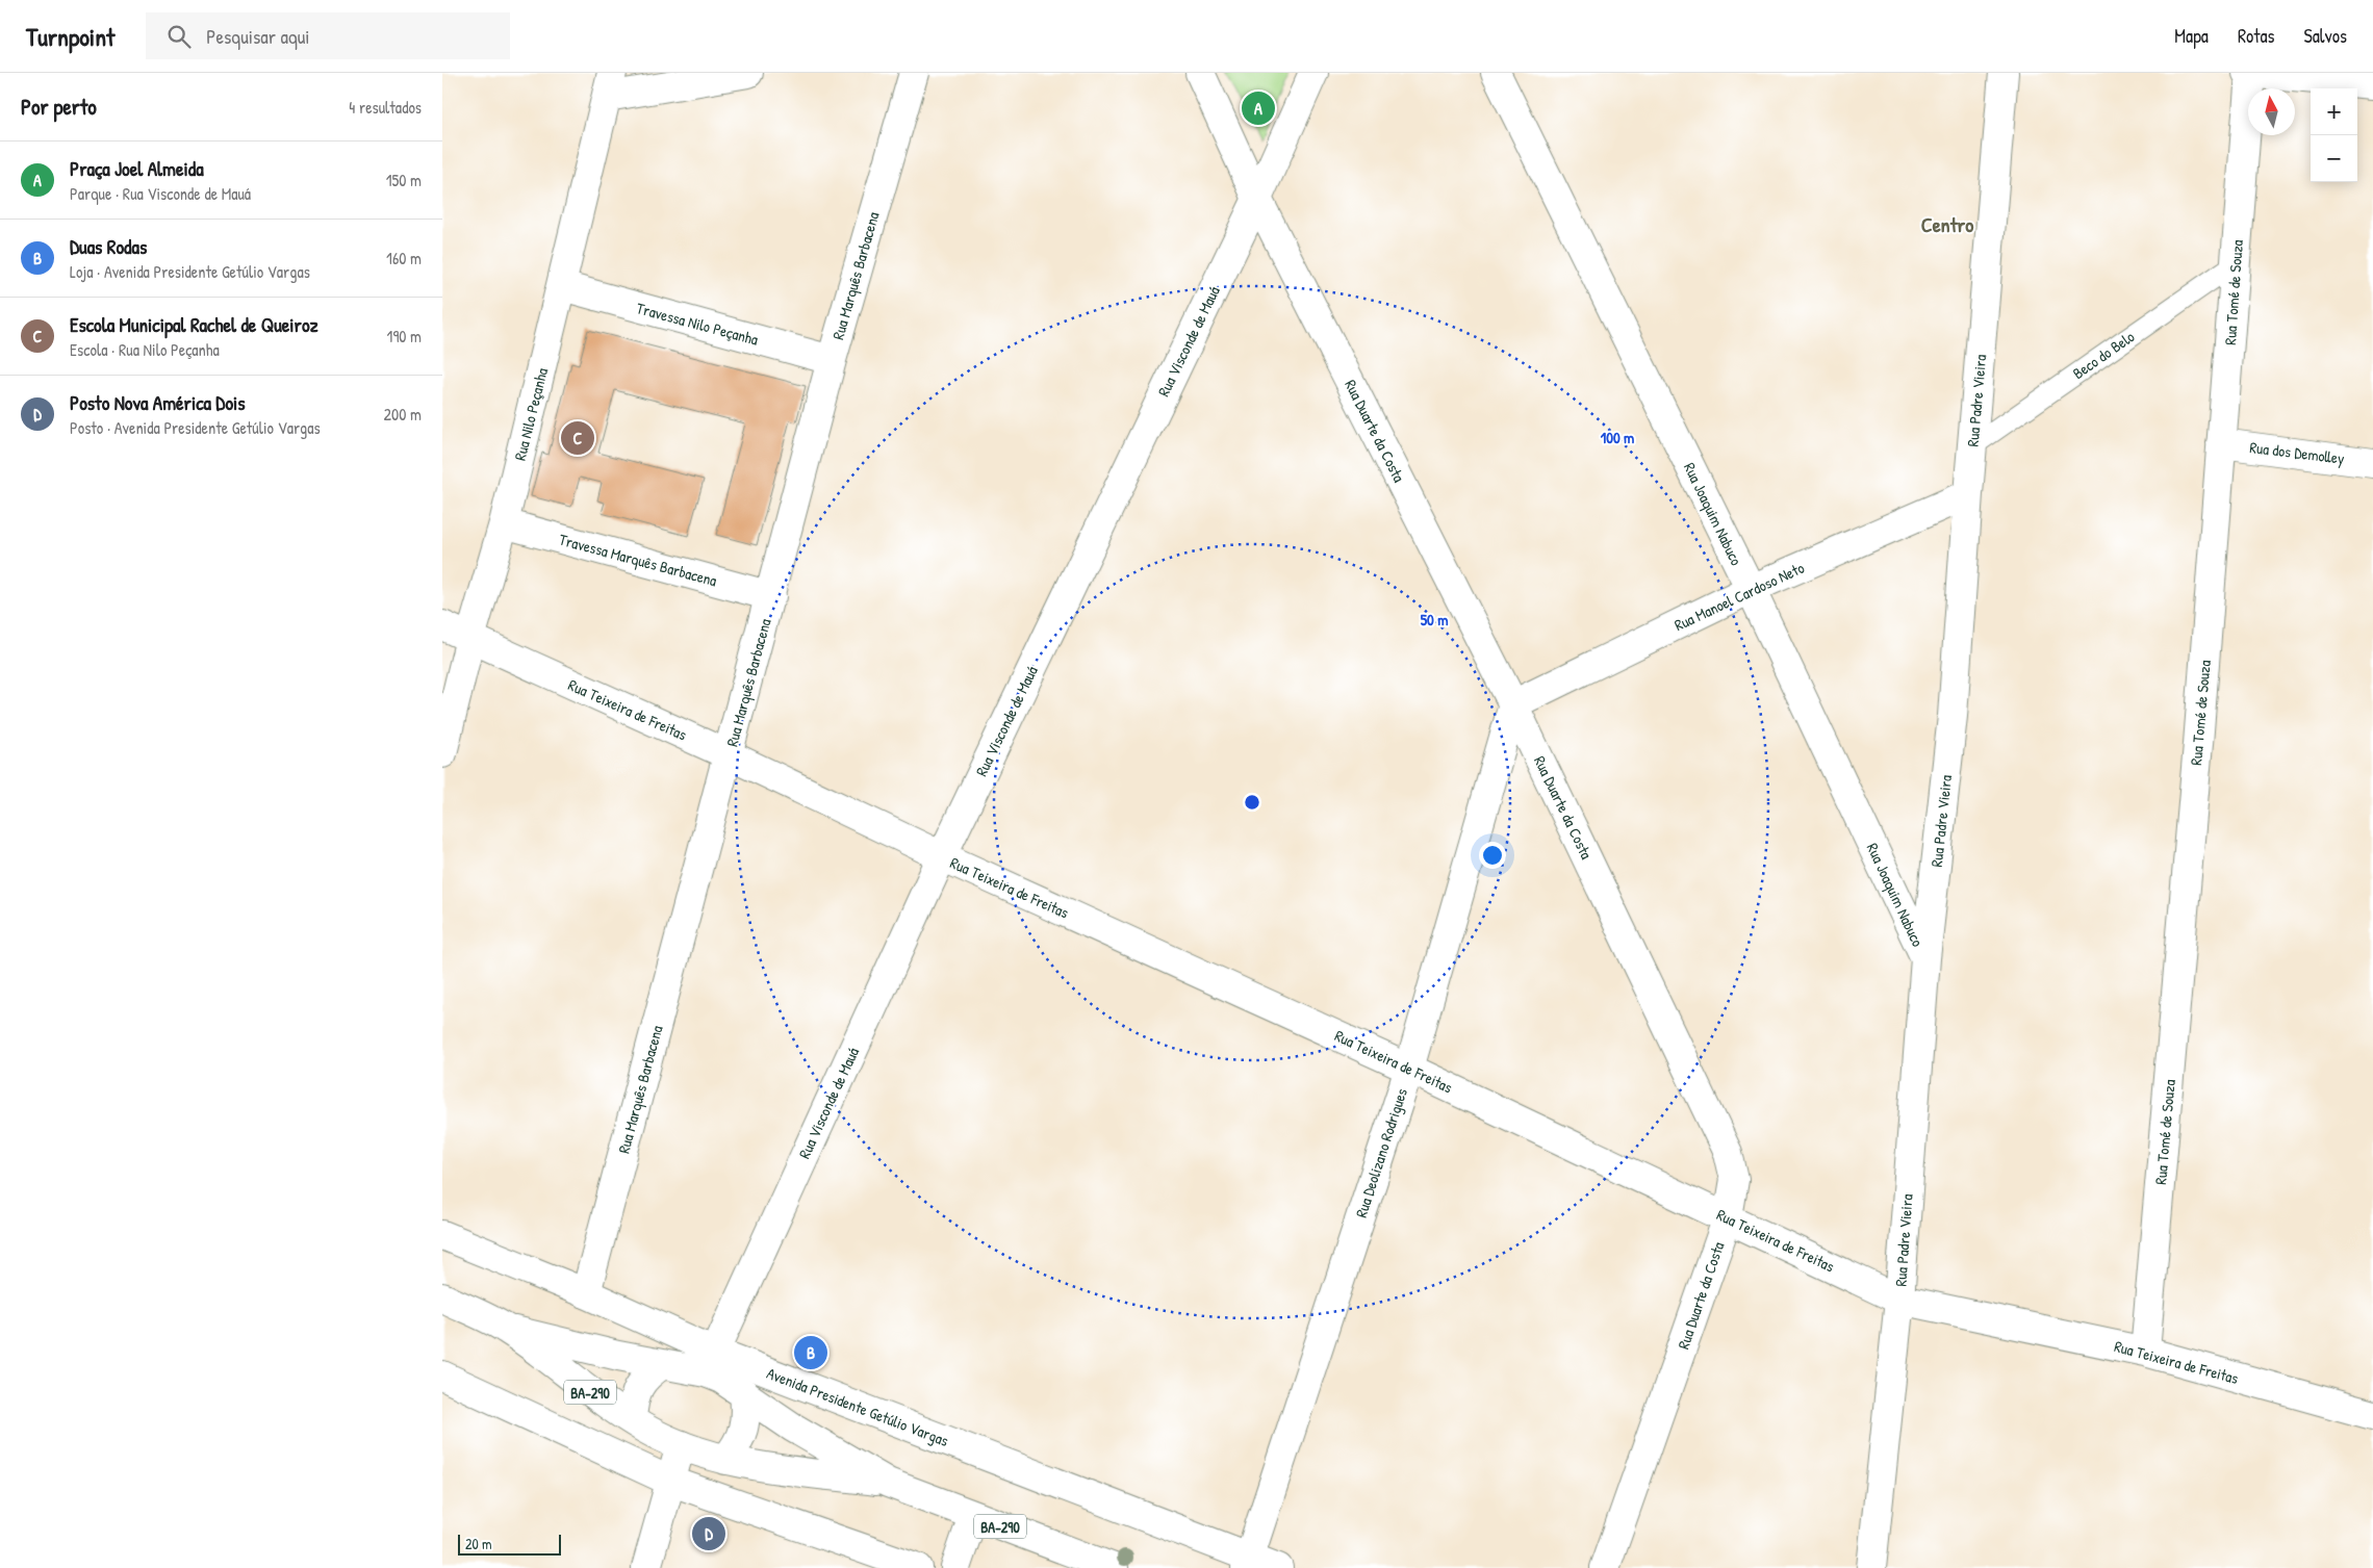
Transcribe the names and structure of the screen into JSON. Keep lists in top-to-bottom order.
{
  "streets": {
    "street": [
      "Rua Marquês Barbacena",
      "Rua Tomé de Souza",
      "Travessa Nilo Peçanha",
      "Rua Visconde de Mauá",
      "Rua Padre Vieira",
      "Rua Nilo Peçanha",
      "Rua Duarte da Costa",
      "Rua dos Demolley",
      "Rua Joaquim Nabuco",
      "Travessa Marquês Barbacena",
      "Rua Manoel Cardoso Neto",
      "Rua Teixeira de Freitas",
      "Rua Deolizano Rodrigues",
      "BA-290",
      "Avenida Presidente Getúlio Vargas"
    ],
    "lane": ["Beco do Belo"]
  },
  "crossings": [
    ["Rua Marquês Barbacena", "Travessa Nilo Peçanha"],
    ["Rua Marquês Barbacena", "Travessa Marquês Barbacena"],
    ["Rua Marquês Barbacena", "Rua Teixeira de Freitas"],
    ["Rua Marquês Barbacena", "Avenida Presidente Getúlio Vargas"],
    ["Rua Tomé de Souza", "Beco do Belo"],
    ["Rua Tomé de Souza", "Rua dos Demolley"],
    ["Rua Tomé de Souza", "Rua Teixeira de Freitas"],
    ["Travessa Nilo Peçanha", "Rua Nilo Peçanha"],
    ["Rua Visconde de Mauá", "Rua Duarte da Costa"],
    ["Rua Visconde de Mauá", "Rua Teixeira de Freitas"],
    ["Rua Visconde de Mauá", "Avenida Presidente Getúlio Vargas"],
    ["Beco do Belo", "Rua Padre Vieira"],
    ["Rua Padre Vieira", "Rua Joaquim Nabuco"],
    ["Rua Padre Vieira", "Rua Manoel Cardoso Neto"],
    ["Rua Padre Vieira", "Rua Teixeira de Freitas"],
    ["Rua Nilo Peçanha", "Travessa Marquês Barbacena"],
    ["Rua Nilo Peçanha", "Rua Teixeira de Freitas"],
    ["Rua Duarte da Costa", "Rua Manoel Cardoso Neto"],
    ["Rua Duarte da Costa", "Rua Teixeira de Freitas"],
    ["Rua Duarte da Costa", "Rua Deolizano Rodrigues"],
    ["Rua Joaquim Nabuco", "Rua Manoel Cardoso Neto"],
    ["Rua Manoel Cardoso Neto", "Rua Deolizano Rodrigues"],
    ["Rua Teixeira de Freitas", "Rua Deolizano Rodrigues"],
    ["Rua Deolizano Rodrigues", "Avenida Presidente Getúlio Vargas"]
  ],
  "districts": ["Centro"],
  "scale_bar": "20 m",
  "north": "top",
  "page": {
    "header": "Turnpoint",
    "search": "Pesquisar aqui",
    "nav": ["Mapa", "Rotas", "Salvos"],
    "heading": ["Por perto", "4 resultados"],
    "map_buttons": ["+", "−"],
    "pins": [
      "A",
      "C",
      "B",
      "D"
    ],
    "list": [
      {
        "mark": "A",
        "name": "Praça Joel Almeida",
        "note": "Parque · Rua Visconde de Mauá",
        "value": "150 m"
      },
      {
        "mark": "B",
        "name": "Duas Rodas",
        "note": "Loja · Avenida Presidente Getúlio Vargas",
        "value": "160 m"
      },
      {
        "mark": "C",
        "name": "Escola Municipal Rachel de Queiroz",
        "note": "Escola · Rua Nilo Peçanha",
        "value": "190 m"
      },
      {
        "mark": "D",
        "name": "Posto Nova América Dois",
        "note": "Posto · Avenida Presidente Getúlio Vargas",
        "value": "200 m"
      }
    ],
    "scale": "20 m"
  },
  "rings": ["100 m", "50 m"]
}
